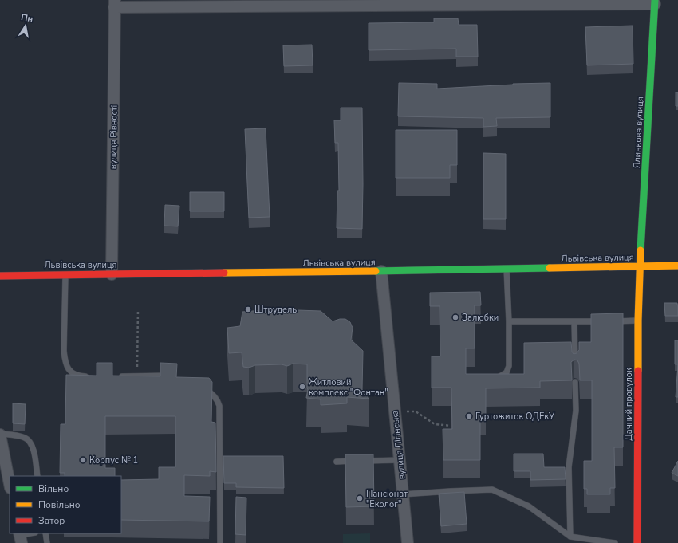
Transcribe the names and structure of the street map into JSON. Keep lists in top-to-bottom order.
{
  "streets": {
    "main road": ["Ялинкова вулиця", "Львівська вулиця", "Дачний провулок"],
    "street": ["вулиця Рівності", "вулиця Лігінська"]
  },
  "crossings": [
    ["Ялинкова вулиця", "Львівська вулиця"],
    ["Ялинкова вулиця", "Дачний провулок"],
    ["вулиця Рівності", "Львівська вулиця"],
    ["Львівська вулиця", "Дачний провулок"],
    ["Львівська вулиця", "вулиця Лігінська"]
  ],
  "places": [
    "Штрудель",
    "Залюбки",
    "Житловий комплекс \"Фонтан\"",
    "Гуртожиток ОДЕкУ",
    "Корпус № 1",
    "Пансіонат \"Еколог\""
  ],
  "legend": ["Вільно", "Повільно", "Затор"],
  "north": "top"
}
